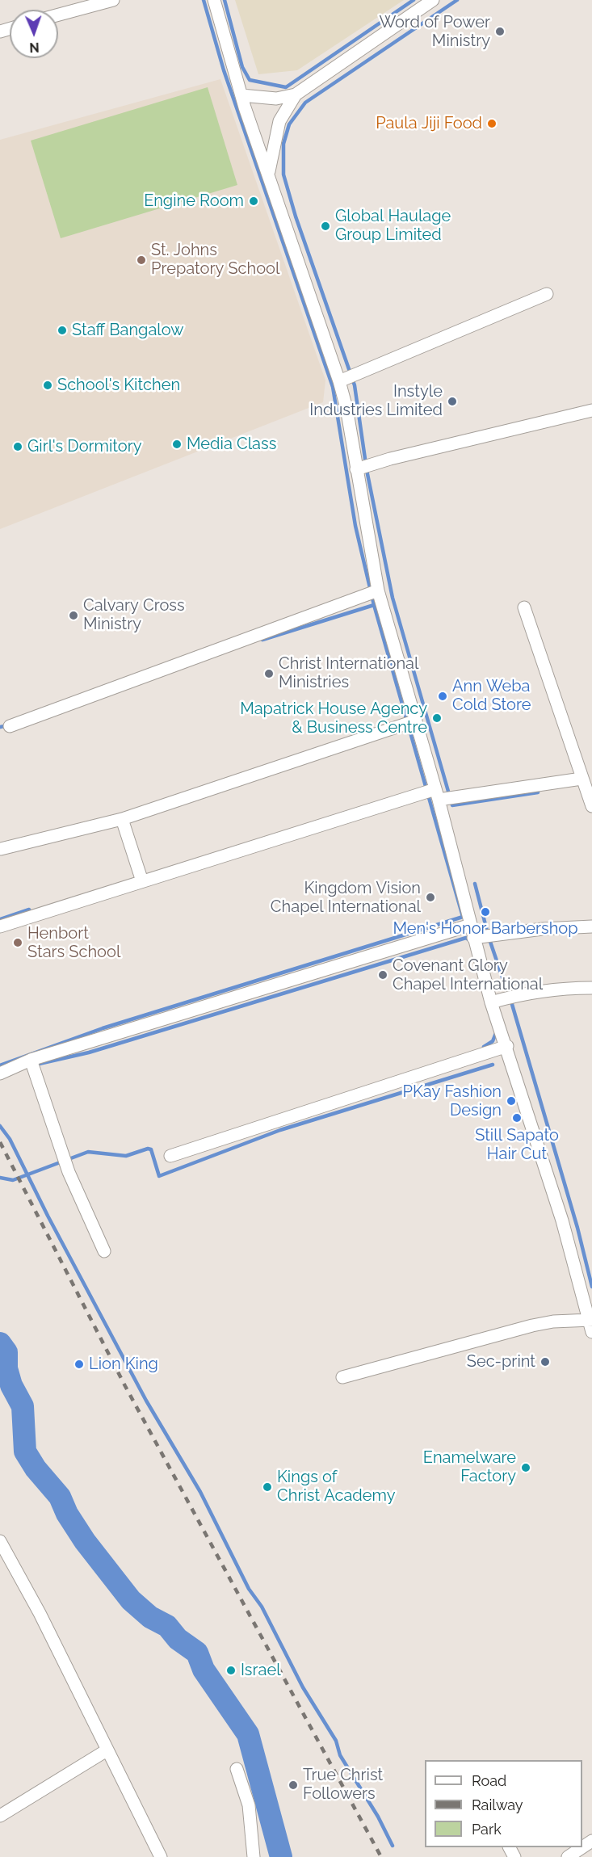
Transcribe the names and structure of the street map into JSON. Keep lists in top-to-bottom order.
{
  "places": [
    "Word of Power Ministry",
    "Paula Jiji Food",
    "Engine Room",
    "Global Haulage Group Limited",
    "St. Johns Prepatory School",
    "Staff Bangalow",
    "School's Kitchen",
    "Instyle Industries Limited",
    "Media Class",
    "Girl's Dormitory",
    "Calvary Cross Ministry",
    "Christ International Ministries",
    "Ann Weba Cold Store",
    "Mapatrick House Agency & Business Centre",
    "Kingdom Vision Chapel International",
    "Men's Honor Barbershop",
    "Henbort Stars School",
    "Covenant Glory Chapel International",
    "PKay Fashion Design",
    "Still Sapato Hair Cut",
    "Sec-print",
    "Lion King",
    "Enamelware Factory",
    "Kings of Christ Academy",
    "Israel",
    "True Christ Followers"
  ],
  "legend": ["Road", "Railway", "Park"],
  "north": "bottom"
}
